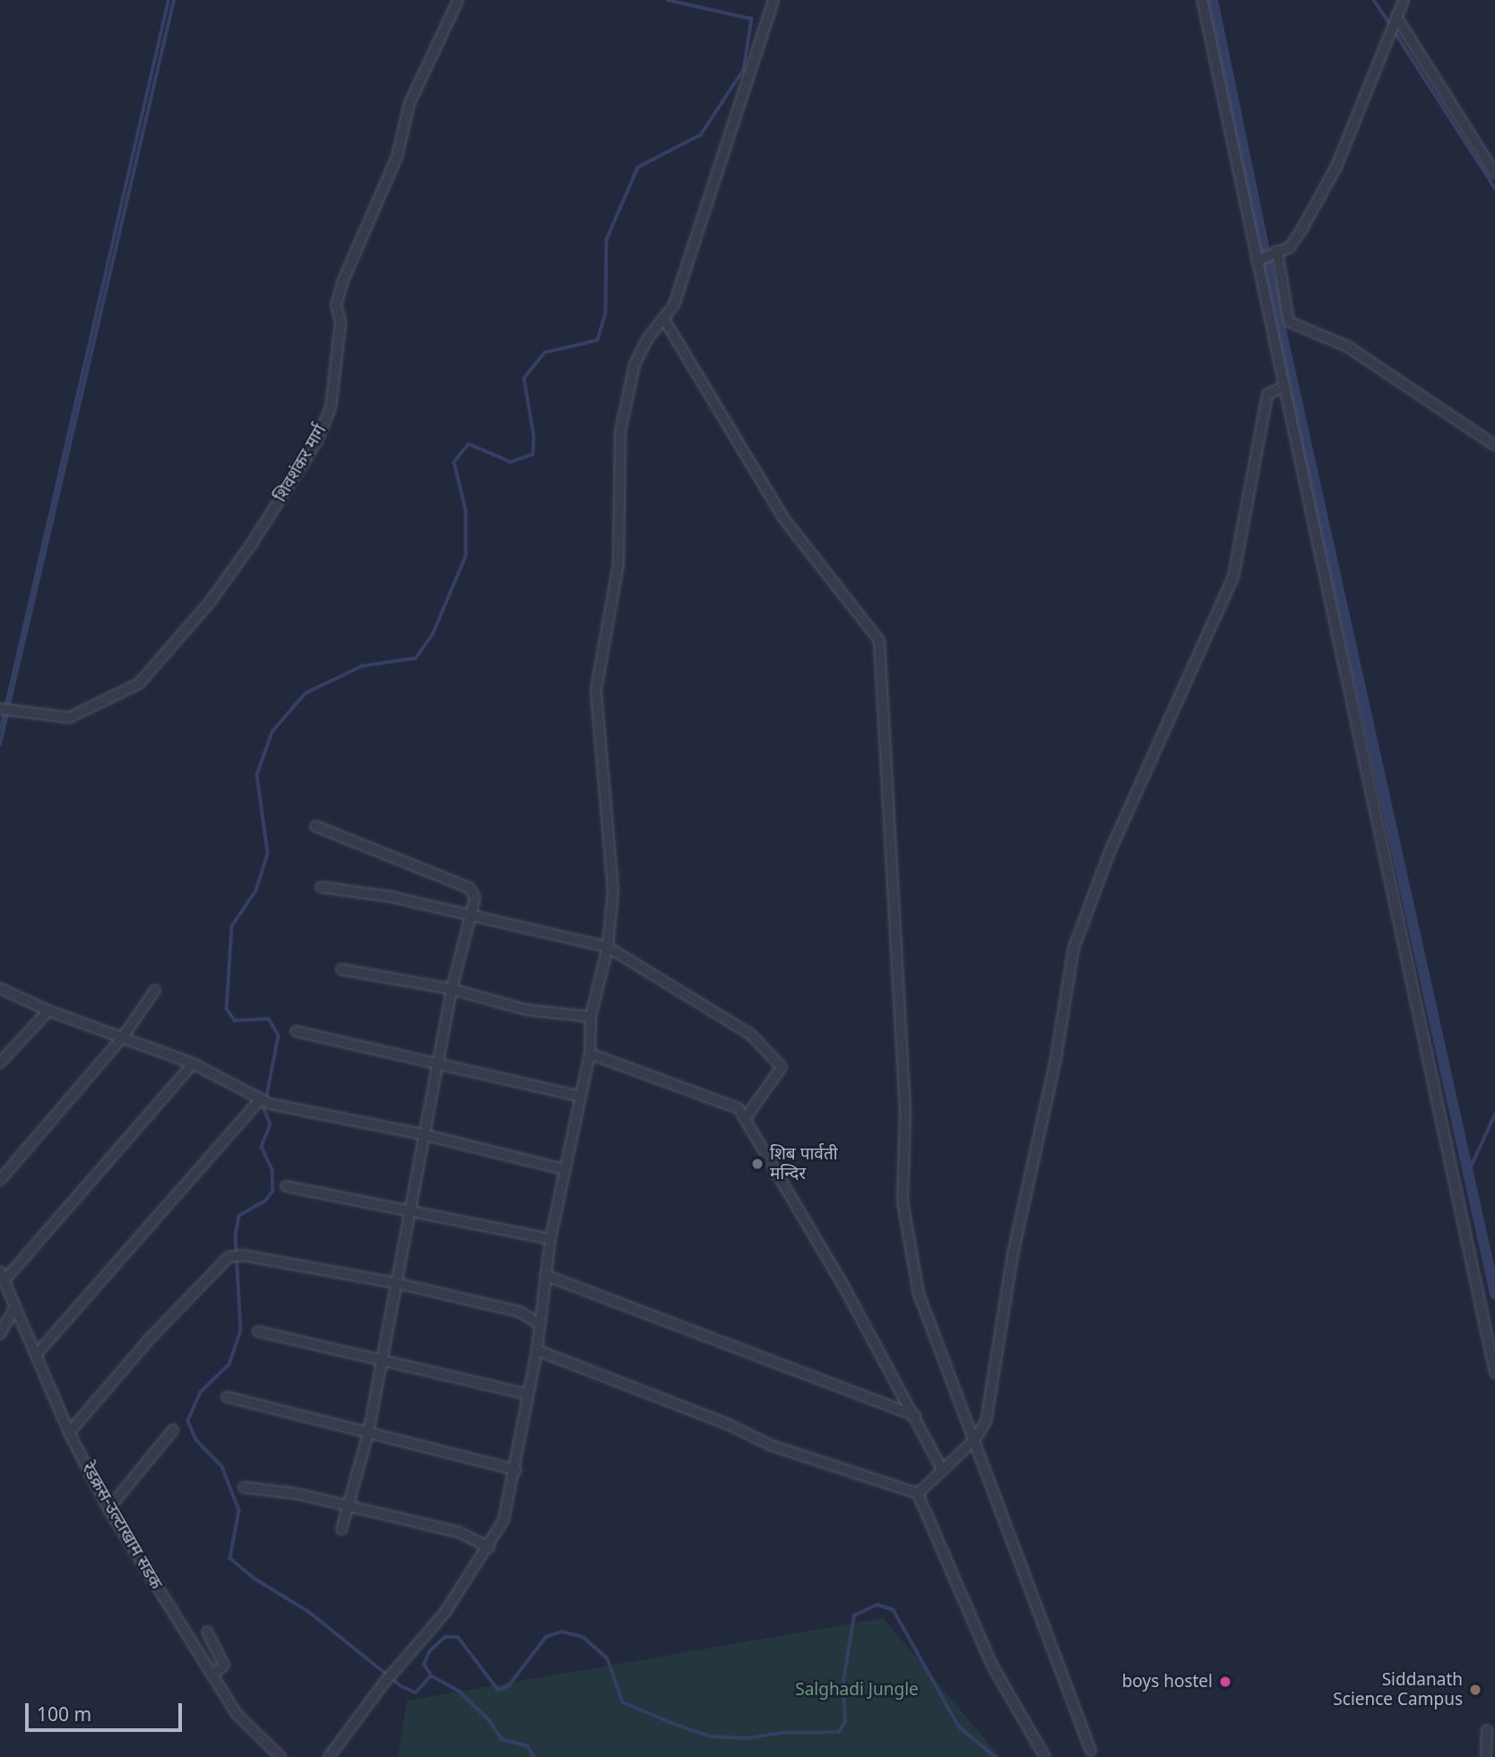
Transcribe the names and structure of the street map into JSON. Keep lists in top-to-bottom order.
{
  "streets": {
    "street": ["शिवशंकर मार्ग", "रेडक्रस-उल्टाखाम सडक"]
  },
  "parks": ["Salghadi Jungle"],
  "places": ["शिब पार्वती मन्दिर", "boys hostel", "Siddanath Science Campus"],
  "scale_bar": "100 m"
}
